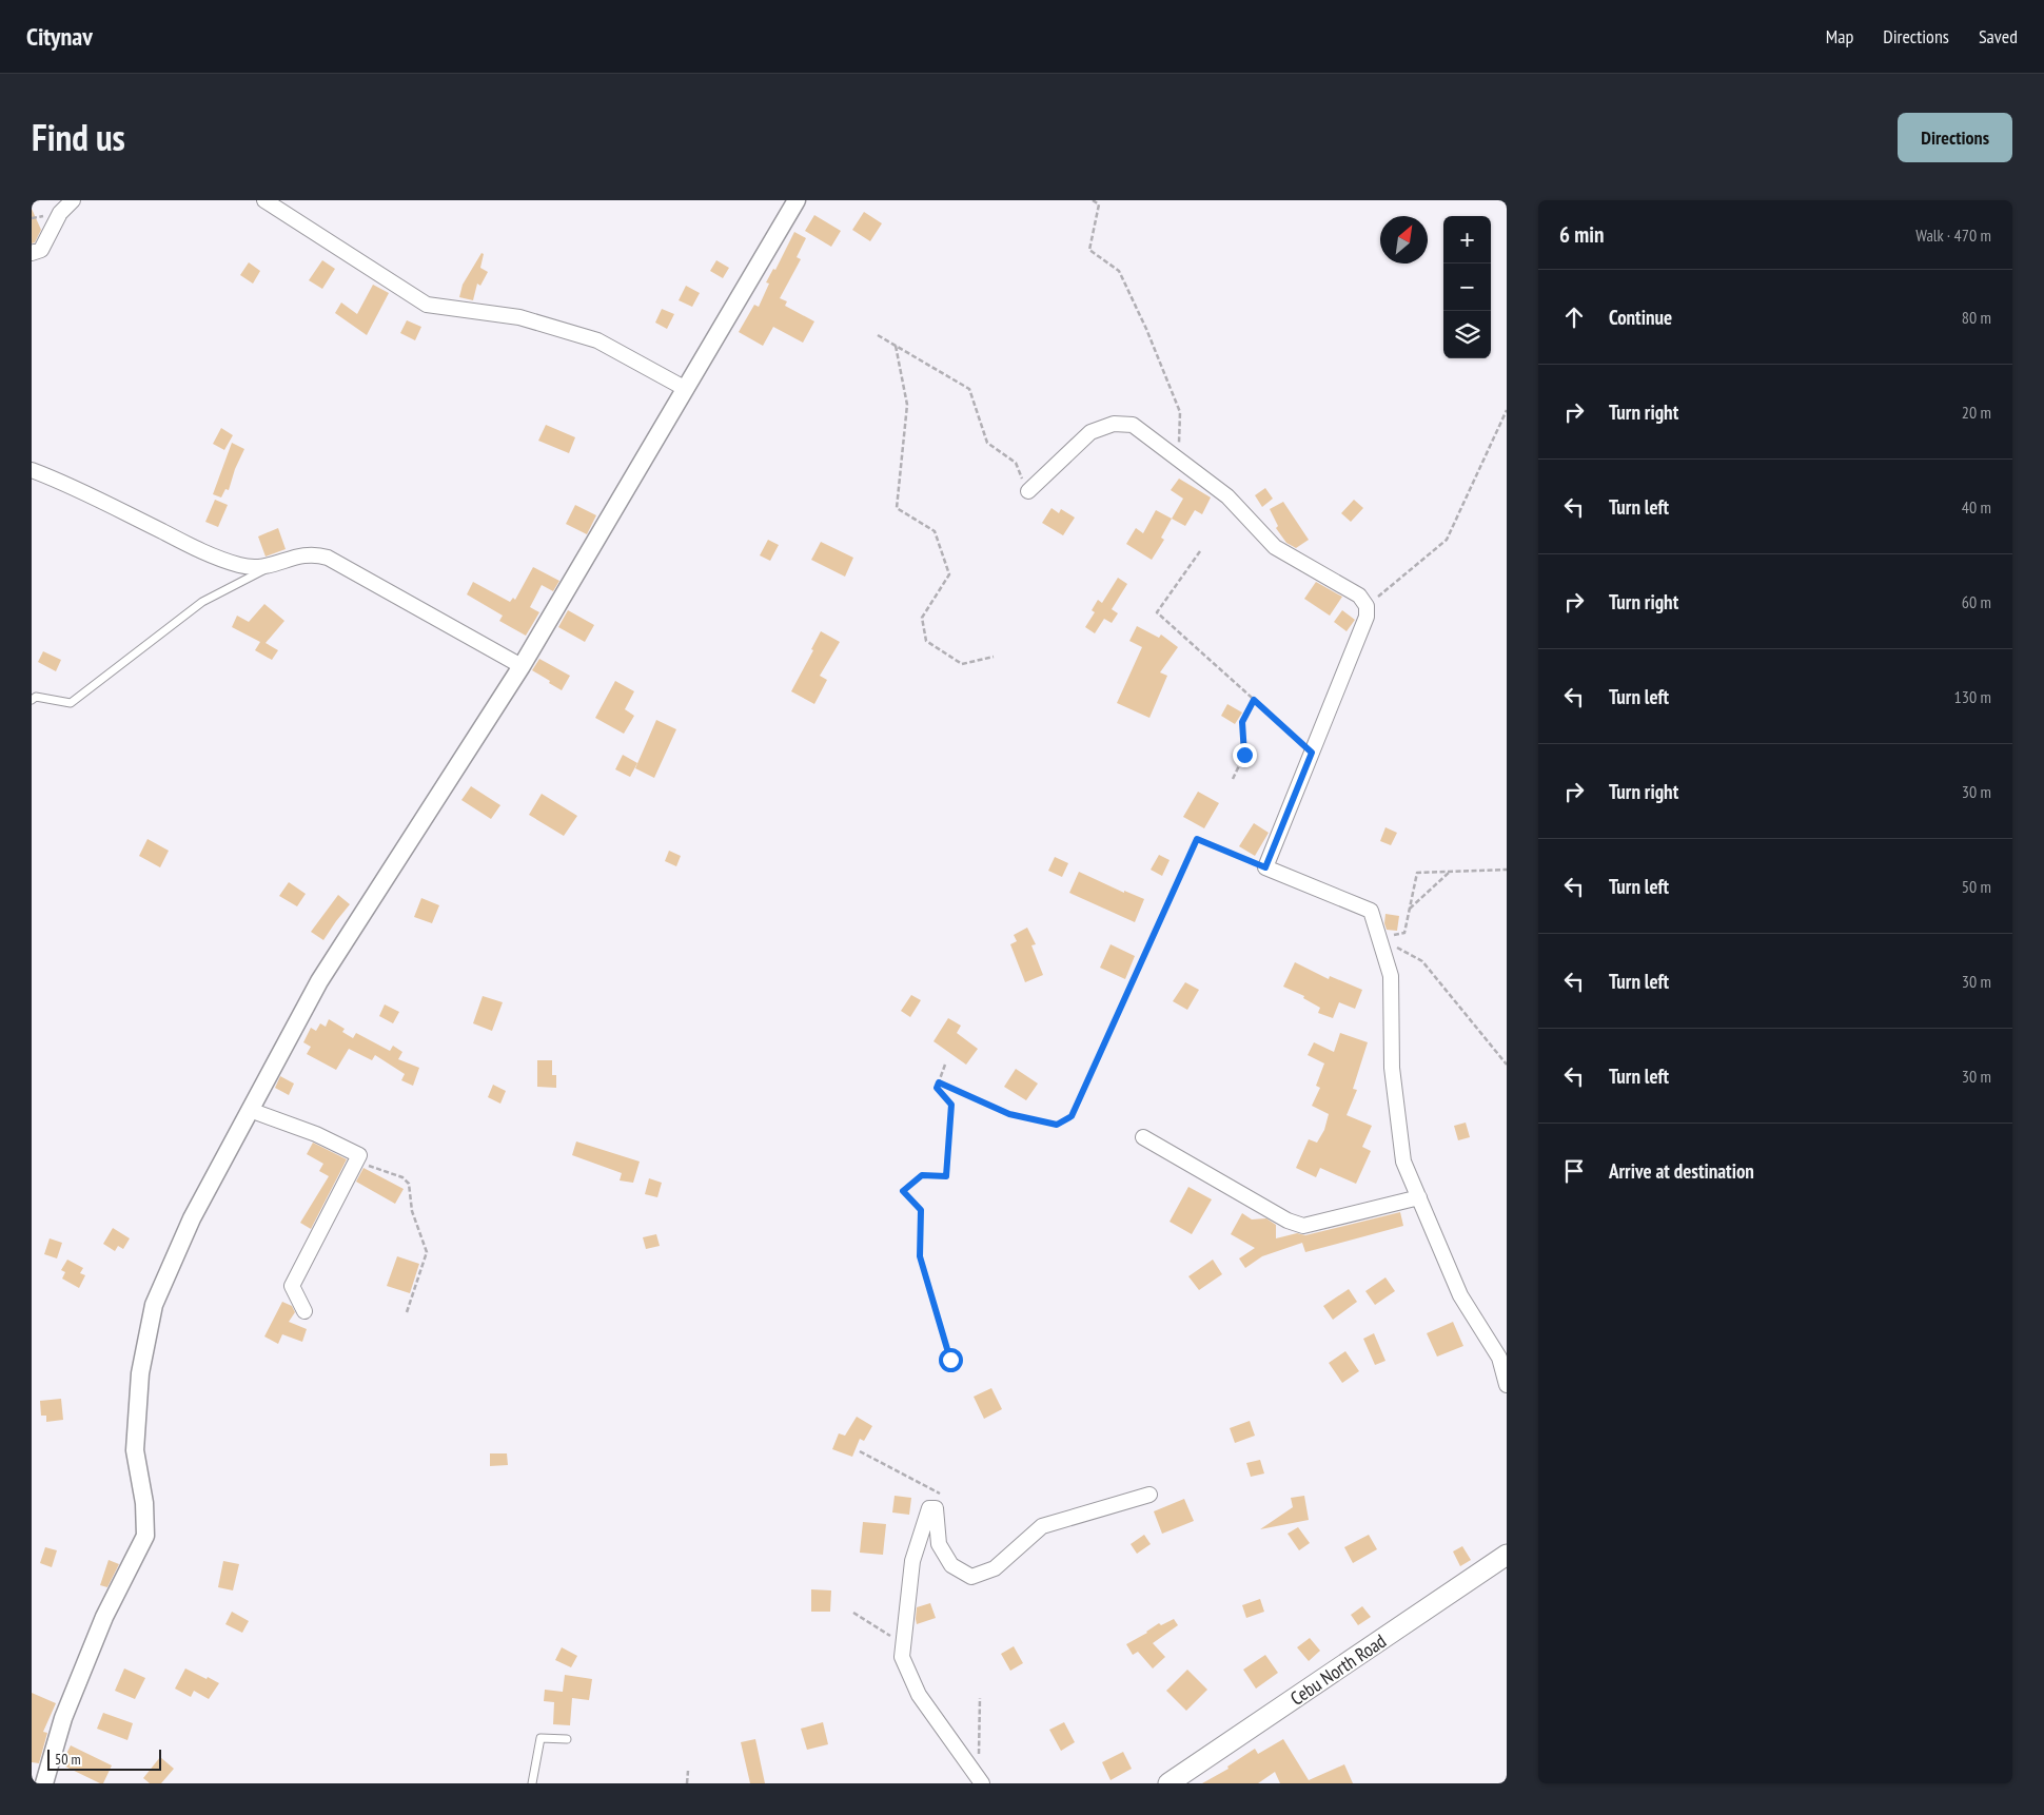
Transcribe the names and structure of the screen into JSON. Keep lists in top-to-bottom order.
{
  "streets": {
    "main road": ["Cebu North Road"]
  },
  "scale_bar": "50 m",
  "north": "top right",
  "page": {
    "header": "Citynav",
    "nav": ["Map", "Directions", "Saved"],
    "title": "Find us",
    "buttons": "Directions",
    "heading": ["6 min", "Walk · 470 m"],
    "map_buttons": ["+", "−"],
    "list": [
      ["Continue", "80 m"],
      ["Turn right", "20 m"],
      ["Turn left", "40 m"],
      ["Turn right", "60 m"],
      ["Turn left", "130 m"],
      ["Turn right", "30 m"],
      ["Turn left", "50 m"],
      ["Turn left", "30 m"],
      ["Turn left", "30 m"],
      "Arrive at destination"
    ],
    "scale": "50 m"
  }
}
